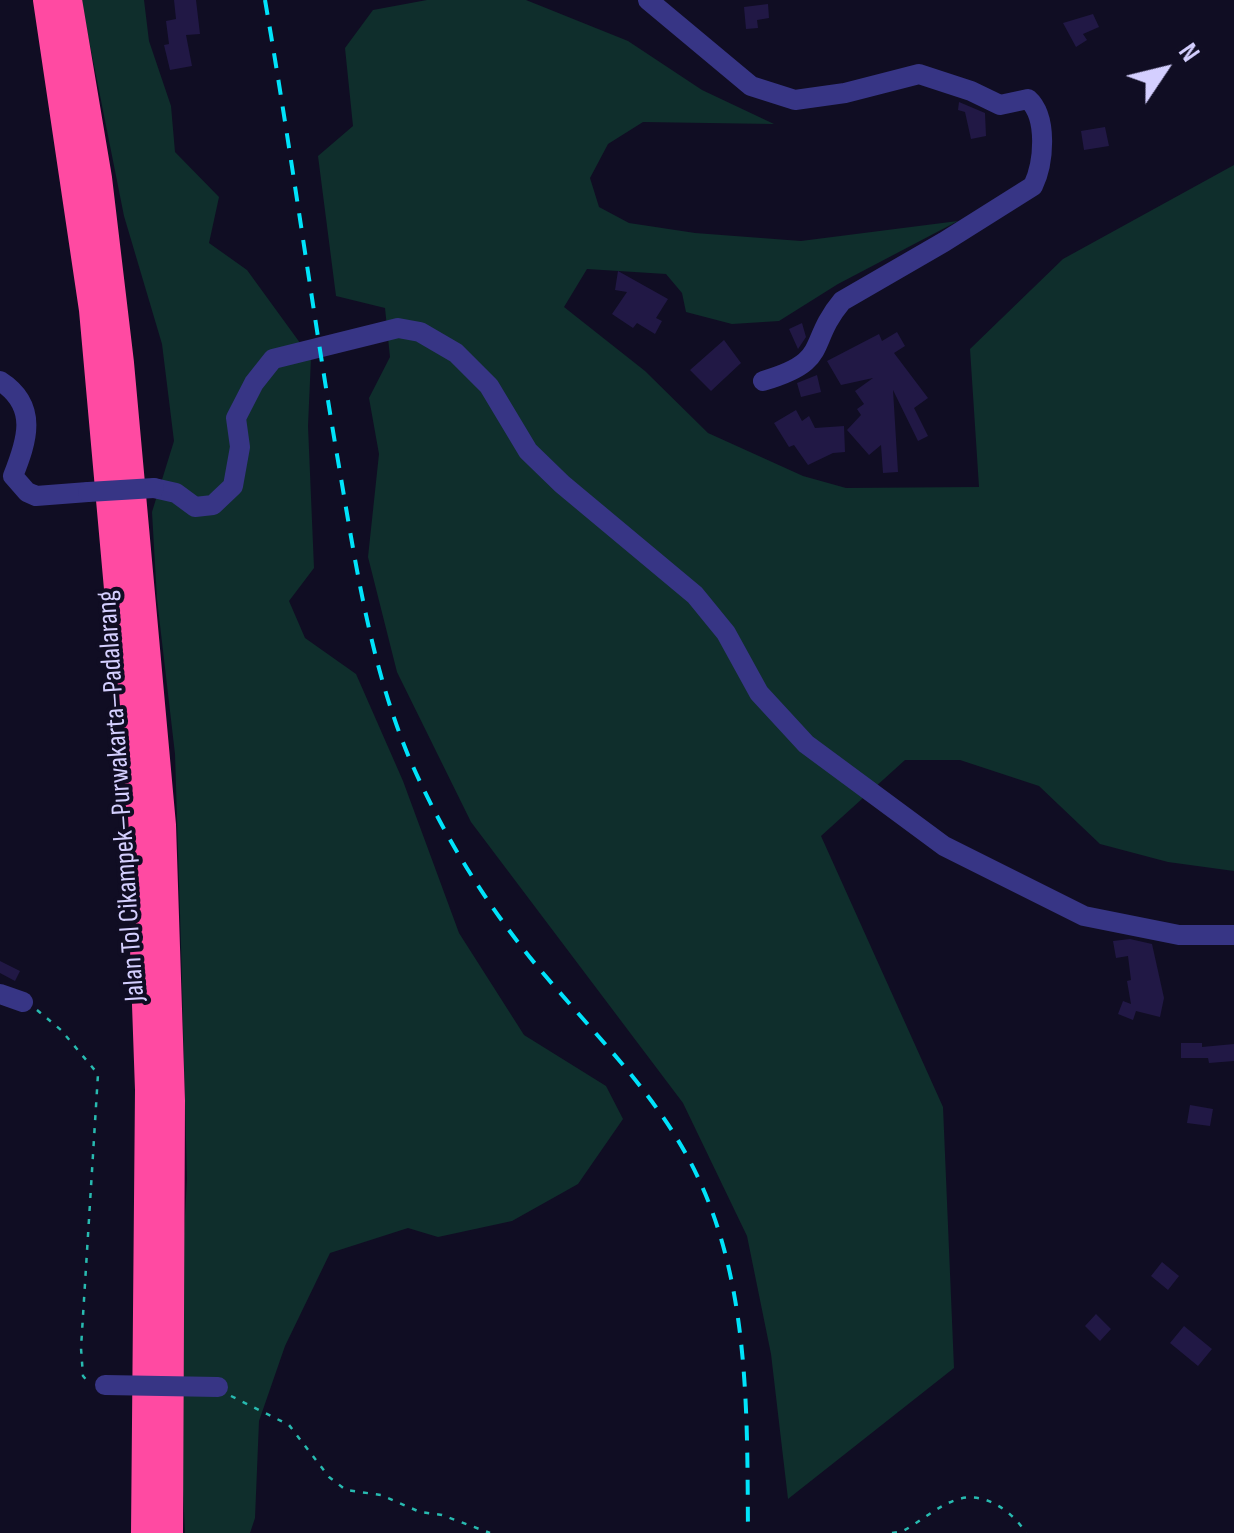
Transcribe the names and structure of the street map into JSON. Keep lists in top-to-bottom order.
{
  "streets": {
    "highway": ["Jalan Tol Cikampek–Purwakarta–Padalarang"]
  },
  "north": "top right"
}
